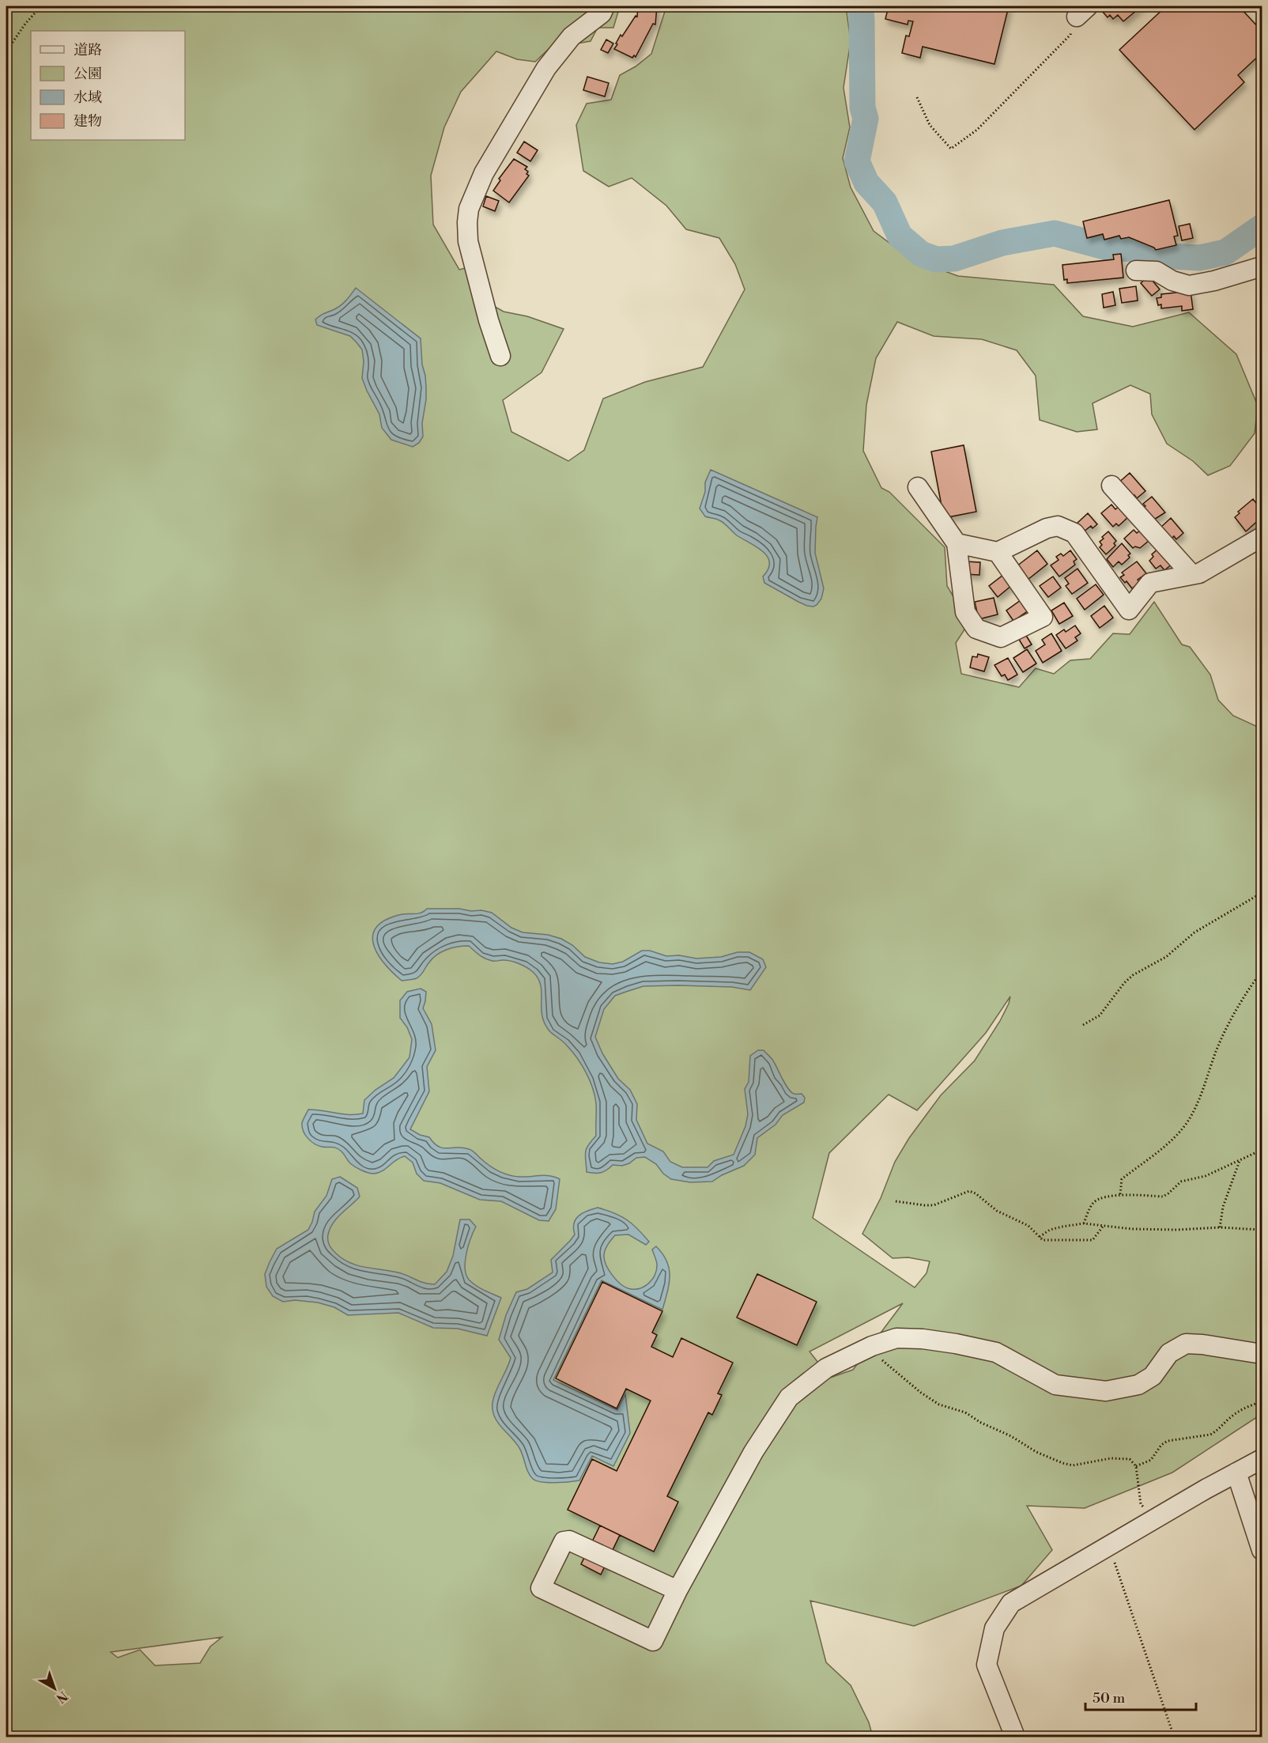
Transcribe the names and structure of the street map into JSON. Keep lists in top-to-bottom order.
{
  "legend": [
    "道路",
    "公園",
    "水域",
    "建物"
  ],
  "scale_bar": "50 m",
  "north": "bottom right"
}
